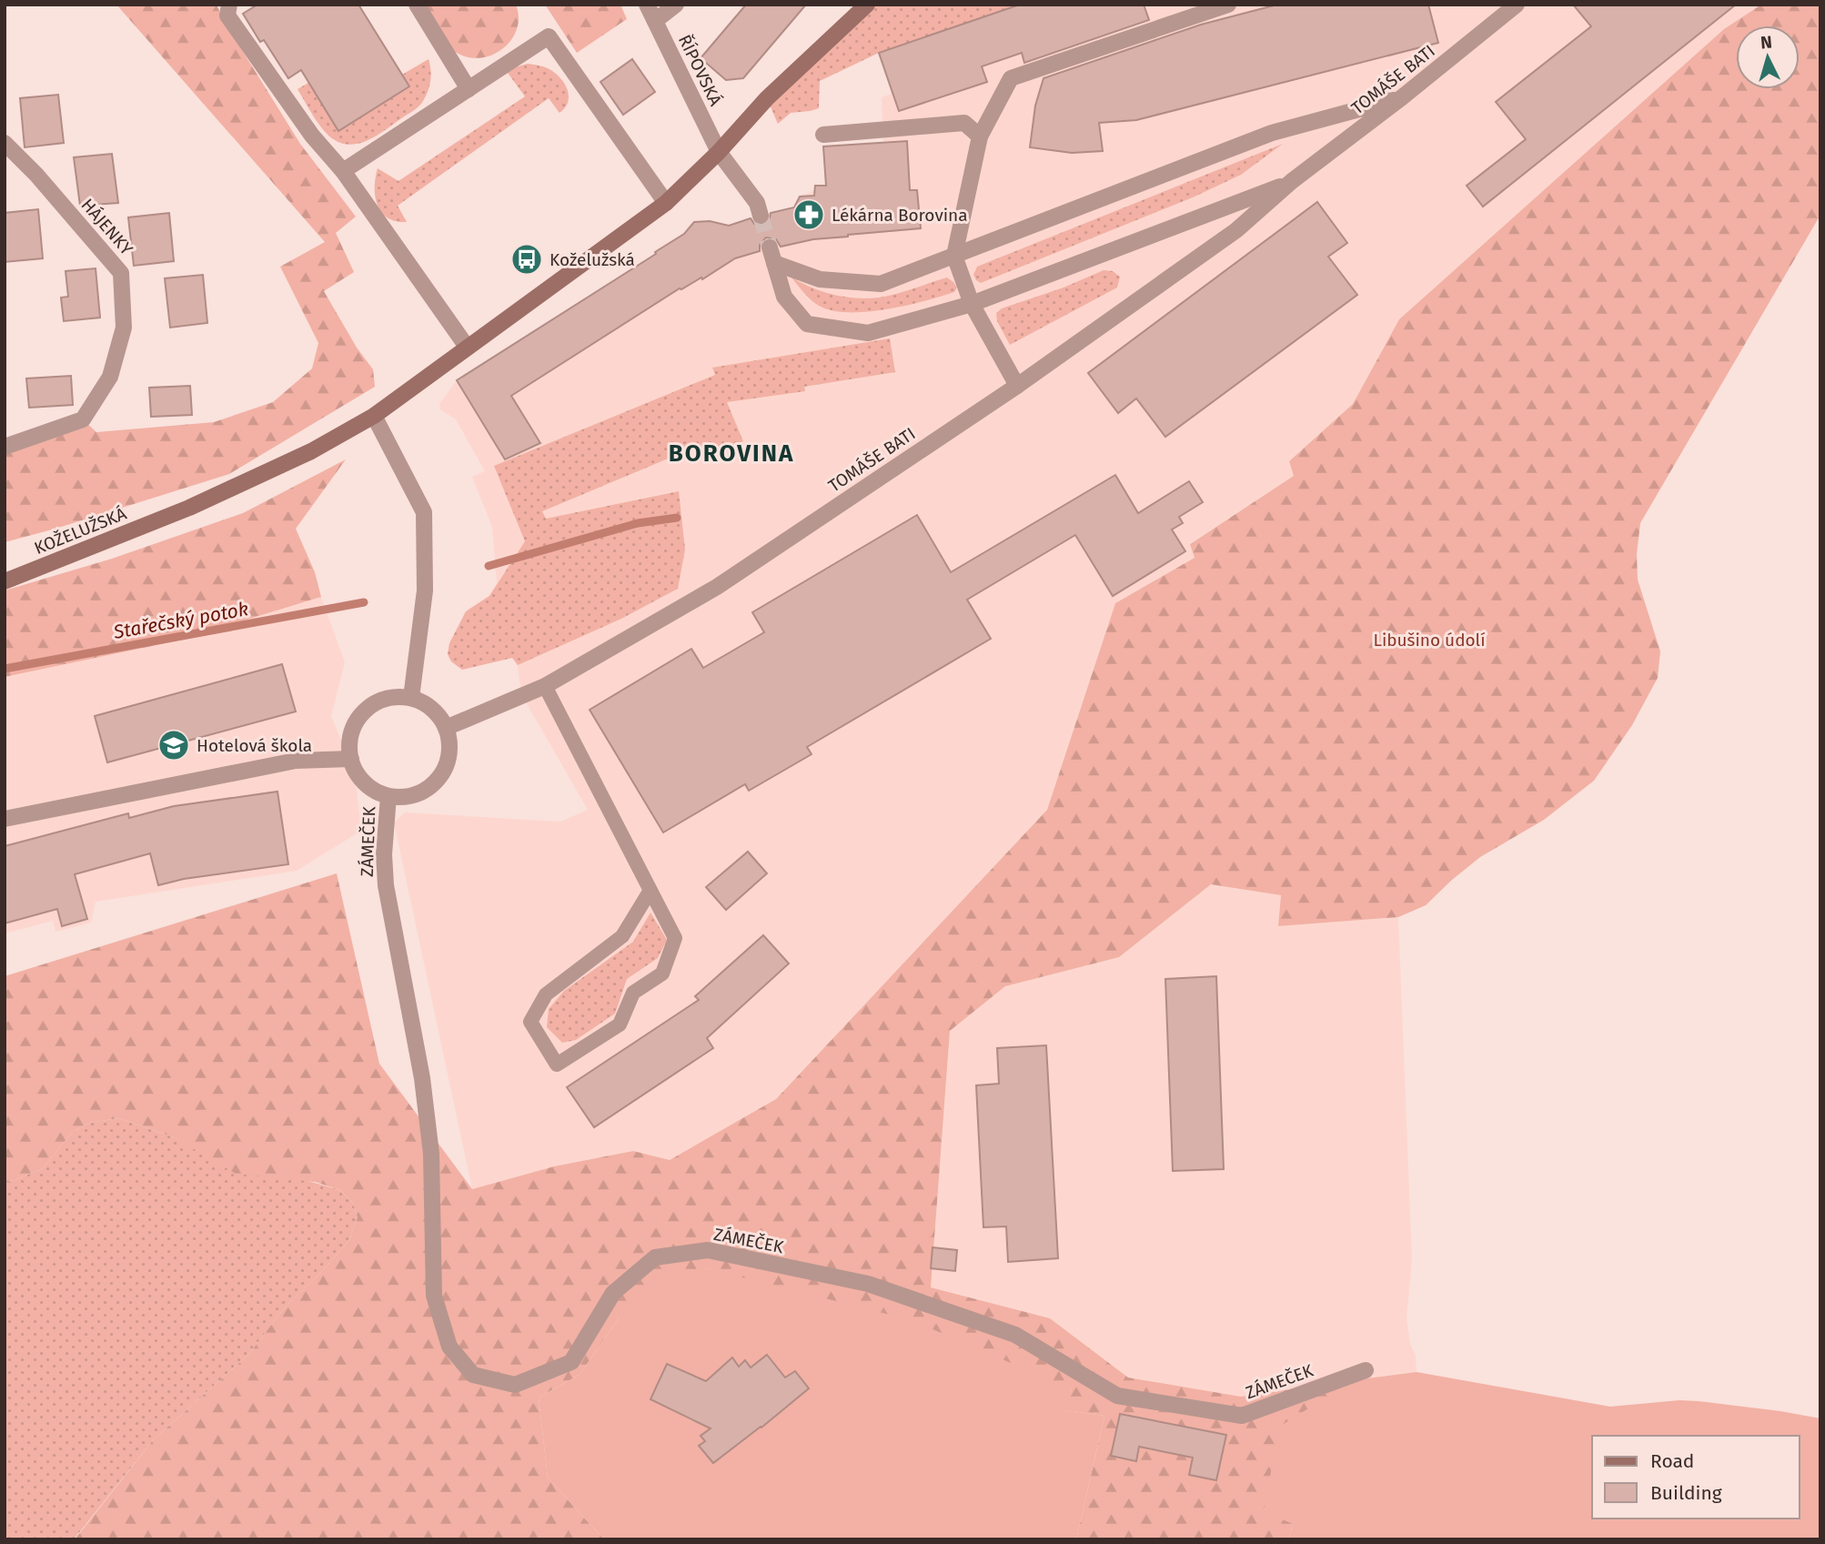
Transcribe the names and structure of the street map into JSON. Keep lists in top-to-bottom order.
{
  "streets": {
    "main road": ["KOŽELUŽSKÁ"],
    "street": [
      "ŘÍPOVSKÁ",
      "TOMÁŠE BATI",
      "HÁJENKY",
      "ZÁMEČEK"
    ]
  },
  "crossings": [
    ["ŘÍPOVSKÁ", "KOŽELUŽSKÁ"],
    ["TOMÁŠE BATI", "ZÁMEČEK"]
  ],
  "districts": ["BOROVINA"],
  "water": ["Stařečský potok"],
  "parks": ["Libušino údolí"],
  "places": {
    "pharmacy": ["Lékárna Borovina"],
    "bus stop": ["Koželužská"],
    "school or university": ["Hotelová škola"]
  },
  "legend": ["Road", "Building"],
  "north": "top"
}
